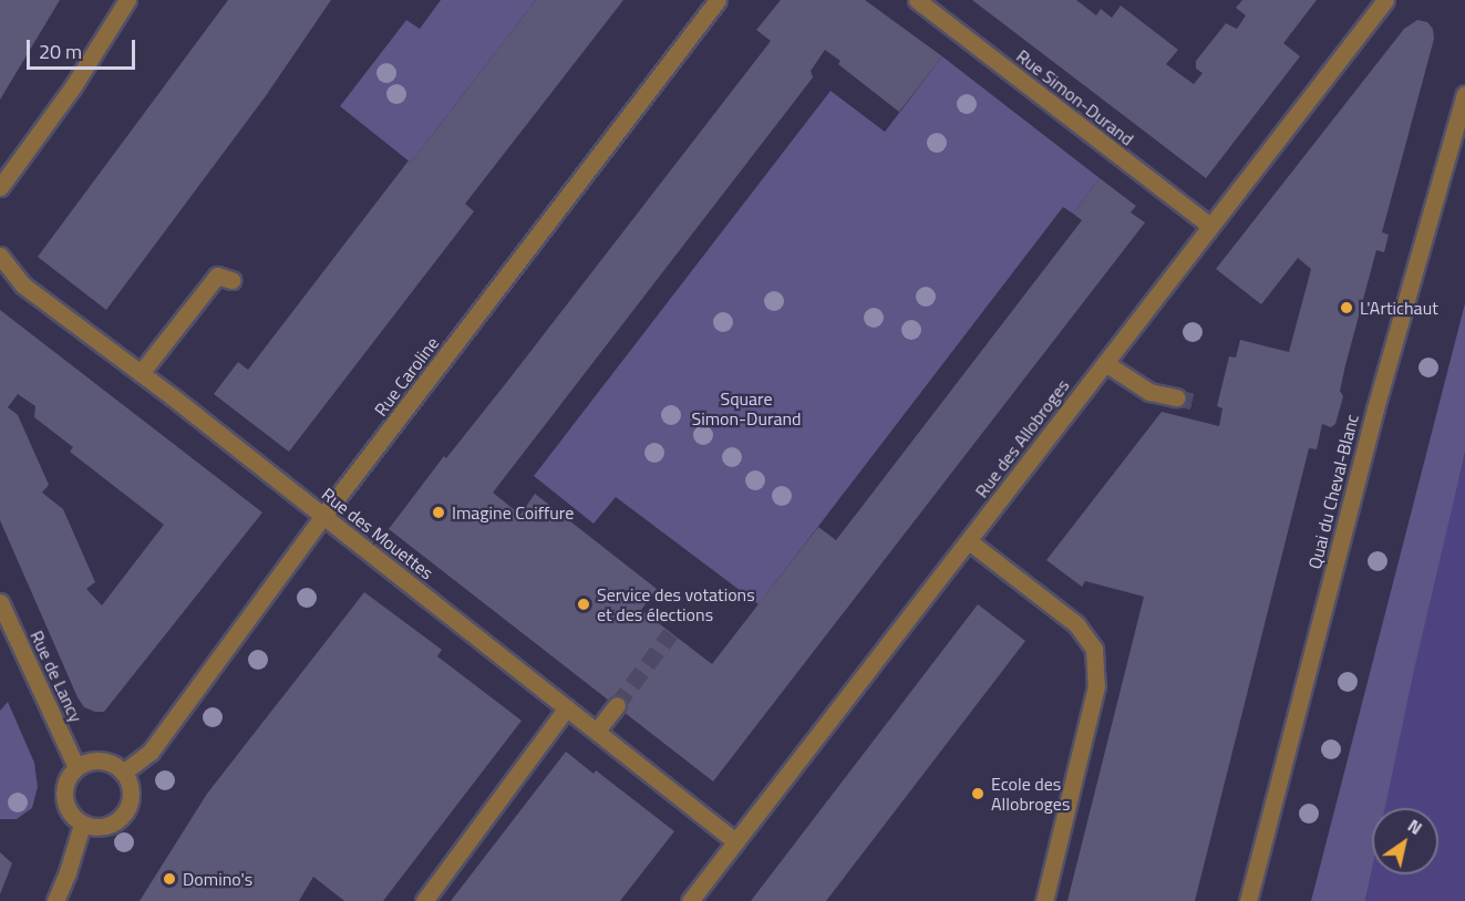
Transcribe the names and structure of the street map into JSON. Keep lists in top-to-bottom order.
{
  "streets": {
    "street": [
      "Rue Simon-Durand",
      "Rue Caroline",
      "Rue des Allobroges",
      "Quai du Cheval-Blanc",
      "Rue des Mouettes",
      "Rue de Lancy"
    ]
  },
  "crossings": [
    ["Rue Simon-Durand", "Rue des Allobroges"],
    ["Rue Caroline", "Rue des Mouettes"],
    ["Rue Caroline", "Rue de Lancy"],
    ["Rue des Allobroges", "Rue des Mouettes"]
  ],
  "parks": ["Square Simon-Durand"],
  "places": [
    "L'Artichaut",
    "Imagine Coiffure",
    "Service des votations et des élections",
    "Ecole des Allobroges",
    "Domino's"
  ],
  "scale_bar": "20 m",
  "north": "top right"
}
